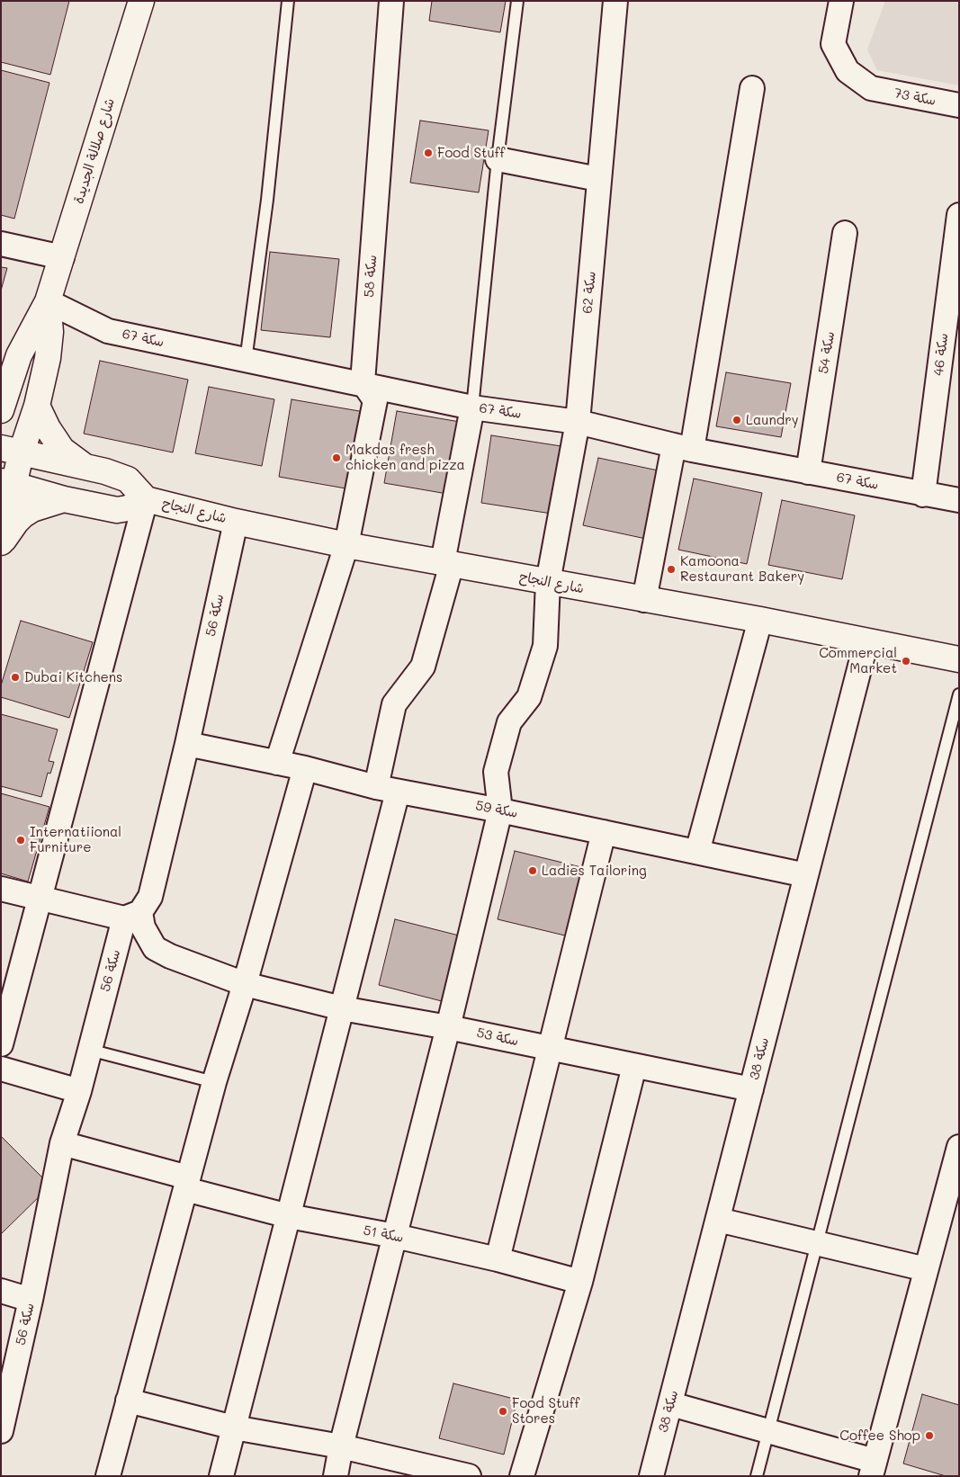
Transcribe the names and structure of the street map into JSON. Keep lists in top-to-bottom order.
{
  "streets": {
    "street": [
      "سكة 73",
      "شارع صلالة الجديدة",
      "سكة 58",
      "سكة 62",
      "سكة 67",
      "سكة 54",
      "سكة 46",
      "شارع النجاح",
      "سكة 56",
      "سكة 59",
      "سكة 53",
      "سكة 38",
      "سكة 51"
    ]
  },
  "crossings": [
    ["شارع صلالة الجديدة", "سكة 67"],
    ["شارع صلالة الجديدة", "شارع النجاح"],
    ["سكة 58", "سكة 67"],
    ["سكة 62", "سكة 67"],
    ["سكة 62", "شارع النجاح"],
    ["سكة 62", "سكة 59"],
    ["سكة 67", "سكة 54"],
    ["سكة 67", "سكة 46"],
    ["شارع النجاح", "سكة 56"],
    ["شارع النجاح", "سكة 38"],
    ["سكة 56", "سكة 59"],
    ["سكة 56", "سكة 53"],
    ["سكة 56", "سكة 51"],
    ["سكة 59", "سكة 38"],
    ["سكة 53", "سكة 38"]
  ],
  "places": [
    "Food Stuff",
    "Laundry",
    "Makdas fresh chicken and pizza",
    "Kamoona Restaurant Bakery",
    "Commercial Market",
    "Dubai Kitchens",
    "Internatiional Furniture",
    "Ladies Tailoring",
    "Food Stuff Stores",
    "Coffee Shop"
  ]
}
